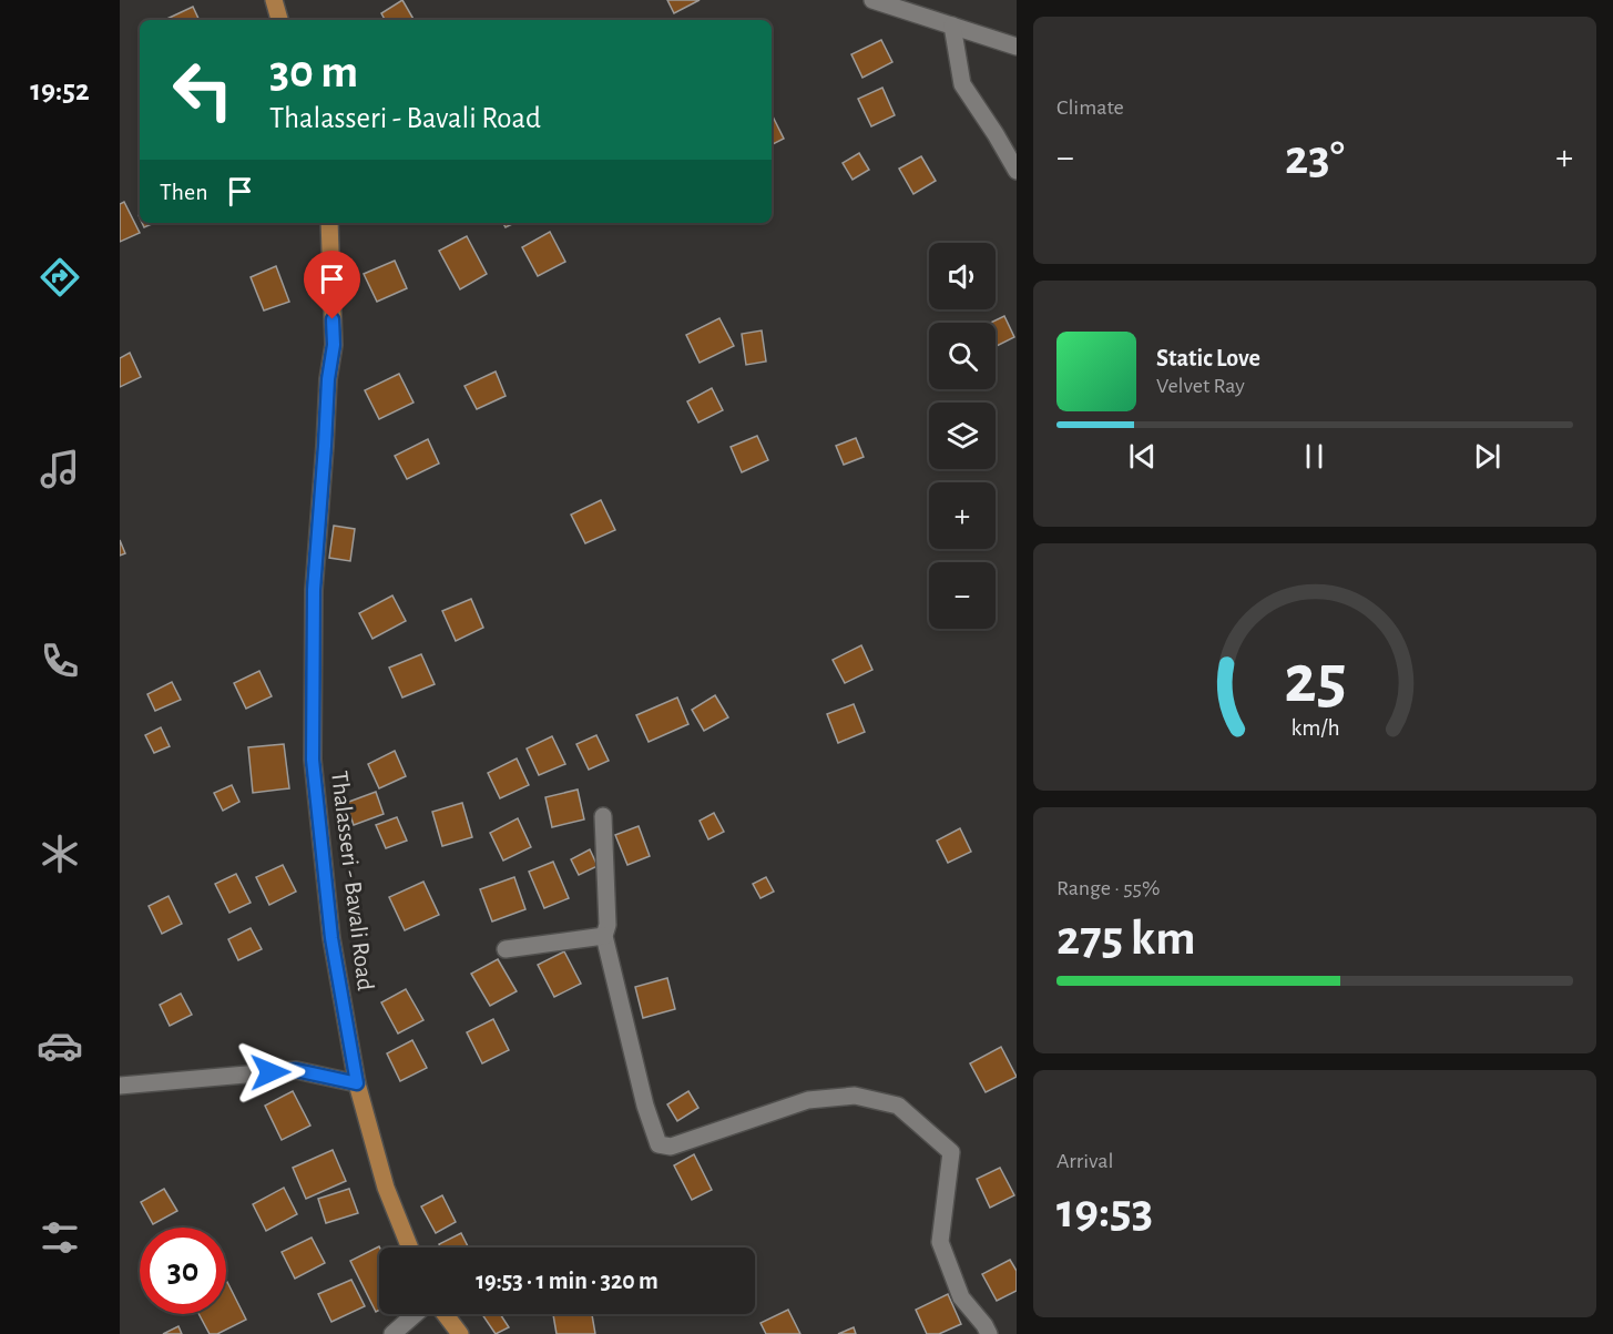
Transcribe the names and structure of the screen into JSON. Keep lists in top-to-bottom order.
{
  "streets": {
    "main road": ["Thalasseri - Bavali Road"]
  },
  "page": {
    "tabs": "19:52",
    "tile": [
      "Climate",
      ["Range · 55%", "275 km"],
      ["Arrival", "19:53"]
    ],
    "turn": ["30 m", "Thalasseri - Bavali Road"],
    "heat": ["−", "23°", "+"],
    "then": "Then",
    "map_buttons": ["+", "−"],
    "song": ["Static Love", "Velvet Ray"],
    "limit": "30",
    "trip": "19:53 · 1 min · 320 m",
    "gauge": ["25", "km/h"]
  }
}
